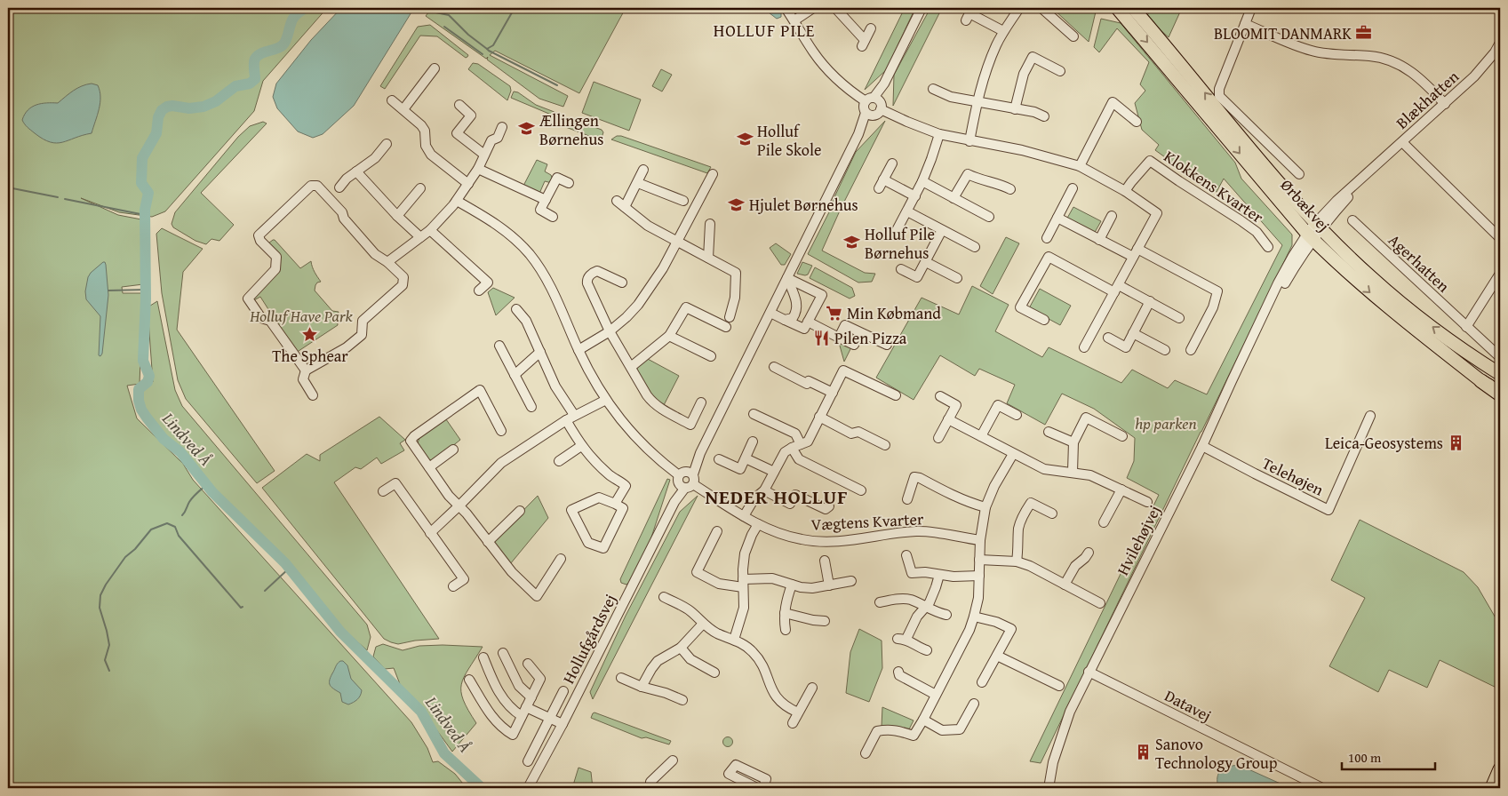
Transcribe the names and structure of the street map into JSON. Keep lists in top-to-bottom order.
{
  "streets": {
    "main road": ["Ørbækvej"],
    "street": [
      "Blækhatten",
      "Klokkens Kvarter",
      "Agerhatten",
      "Telehøjen",
      "Vægtens Kvarter",
      "Hvilehøjvej",
      "Hollufgårdsvej",
      "Datavej"
    ]
  },
  "crossings": [
    ["Blækhatten", "Ørbækvej"],
    ["Blækhatten", "Hvilehøjvej"],
    ["Ørbækvej", "Hvilehøjvej"],
    ["Telehøjen", "Hvilehøjvej"],
    ["Vægtens Kvarter", "Hollufgårdsvej"],
    ["Hvilehøjvej", "Datavej"]
  ],
  "districts": ["HOLLUF PILE", "NEDER HOLLUF"],
  "water": ["Lindved Å"],
  "parks": ["Holluf Have Park", "hp parken"],
  "places": {
    "office": ["BLOOMIT DANMARK"],
    "school or university": [
      "Ællingen Børnehus",
      "Holluf Pile Skole",
      "Hjulet Børnehus",
      "Holluf Pile Børnehus"
    ],
    "supermarket": ["Min Købmand"],
    "place": ["The Sphear"],
    "restaurant": ["Pilen Pizza"],
    "building": ["Leica-Geosystems", "Sanovo Technology Group"]
  },
  "scale_bar": "100 m"
}
